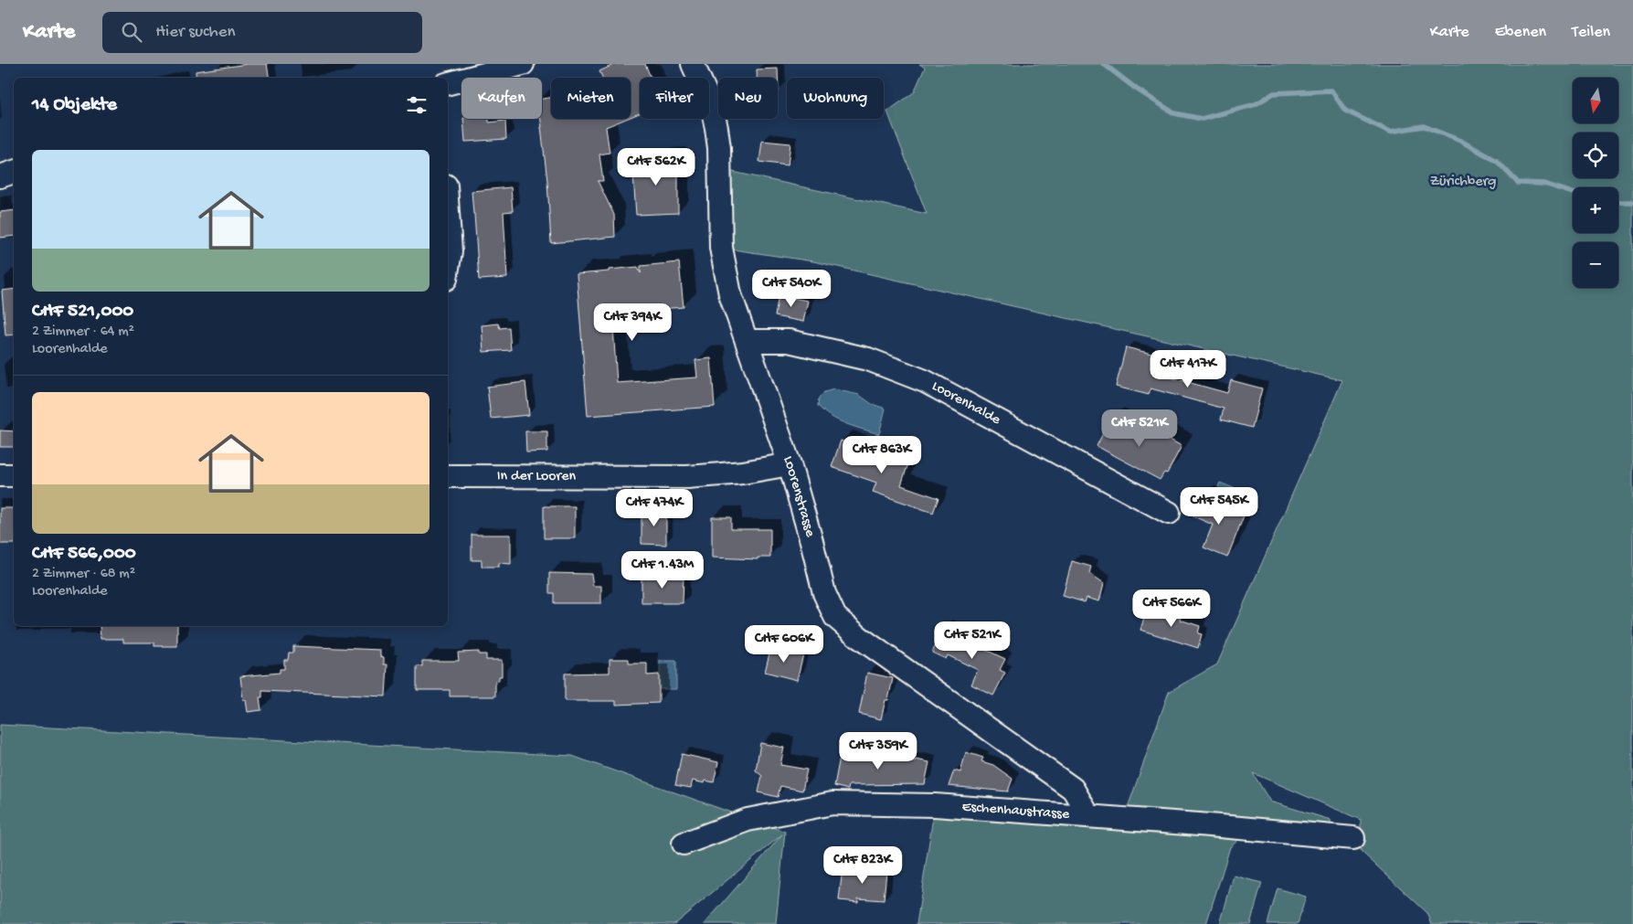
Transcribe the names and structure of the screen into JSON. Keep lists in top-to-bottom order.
{
  "streets": {
    "street": [
      "Loorenhalde",
      "In der Looren",
      "Loorenstrasse",
      "Eschenhaustrasse"
    ]
  },
  "crossings": [
    ["Loorenhalde", "Loorenstrasse"],
    ["In der Looren", "Loorenstrasse"],
    ["Loorenstrasse", "Eschenhaustrasse"]
  ],
  "parks": ["Zürichberg"],
  "north": "bottom",
  "page": {
    "header": "Karte",
    "search": "Hier suchen",
    "nav": ["Karte", "Ebenen", "Teilen"],
    "map_buttons": ["+", "−"],
    "chip": [
      "Kaufen",
      "Mieten",
      "Filter",
      "Neu",
      "Wohnung"
    ],
    "heading": "14 Objekte",
    "list": [
      {
        "name": "CHF 521,000",
        "note": "2 Zimmer · 64 m² · Loorenhalde"
      },
      {
        "name": "CHF 566,000",
        "note": "2 Zimmer · 68 m² · Loorenhalde"
      }
    ],
    "price": [
      "CHF 562K",
      "CHF 540K",
      "CHF 394K",
      "CHF 417K",
      "CHF 521K",
      "CHF 863K",
      "CHF 545K",
      "CHF 474K",
      "CHF 1.43M",
      "CHF 566K",
      "CHF 521K",
      "CHF 606K",
      "CHF 359K",
      "CHF 823K"
    ]
  }
}
